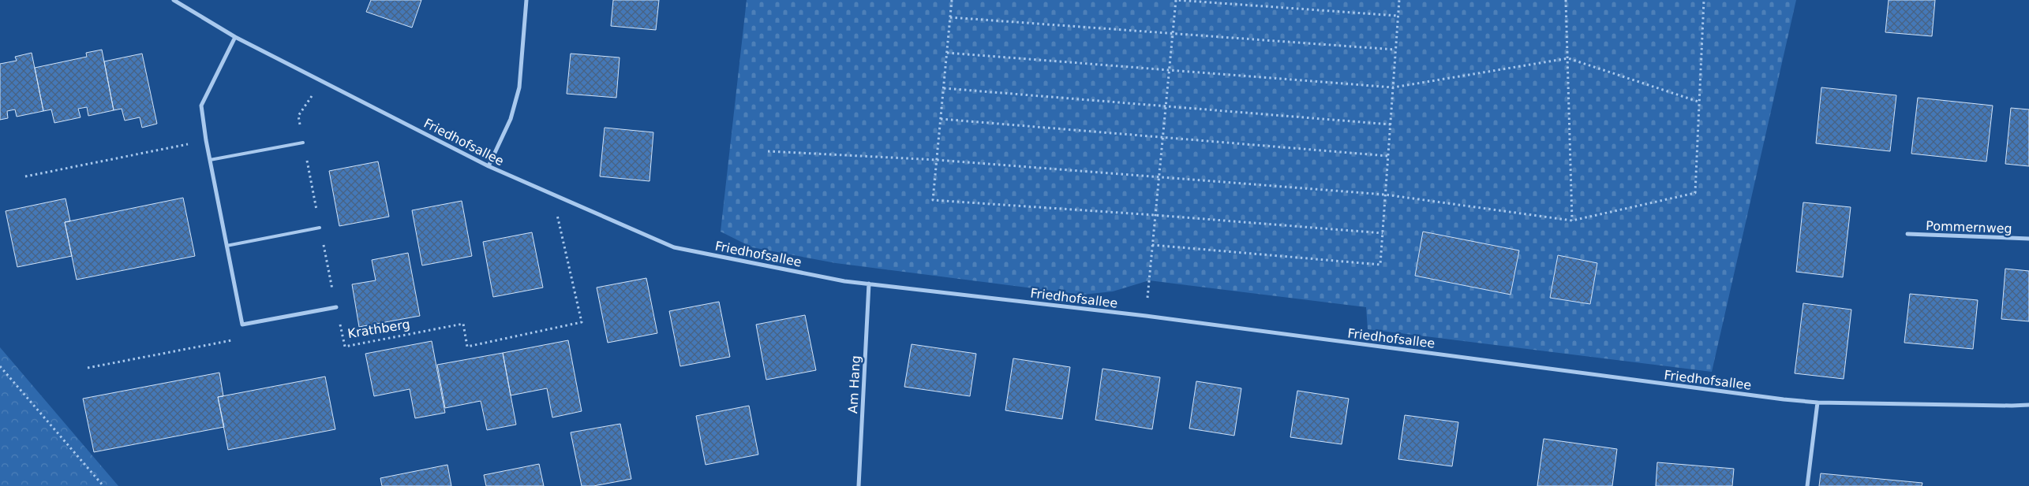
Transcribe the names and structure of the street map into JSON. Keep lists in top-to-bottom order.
{
  "streets": {
    "street": ["Friedhofsallee", "Pommernweg", "Am Hang"],
    "path": ["Krathberg"]
  },
  "crossings": [
    ["Friedhofsallee", "Krathberg"],
    ["Friedhofsallee", "Am Hang"]
  ]
}
